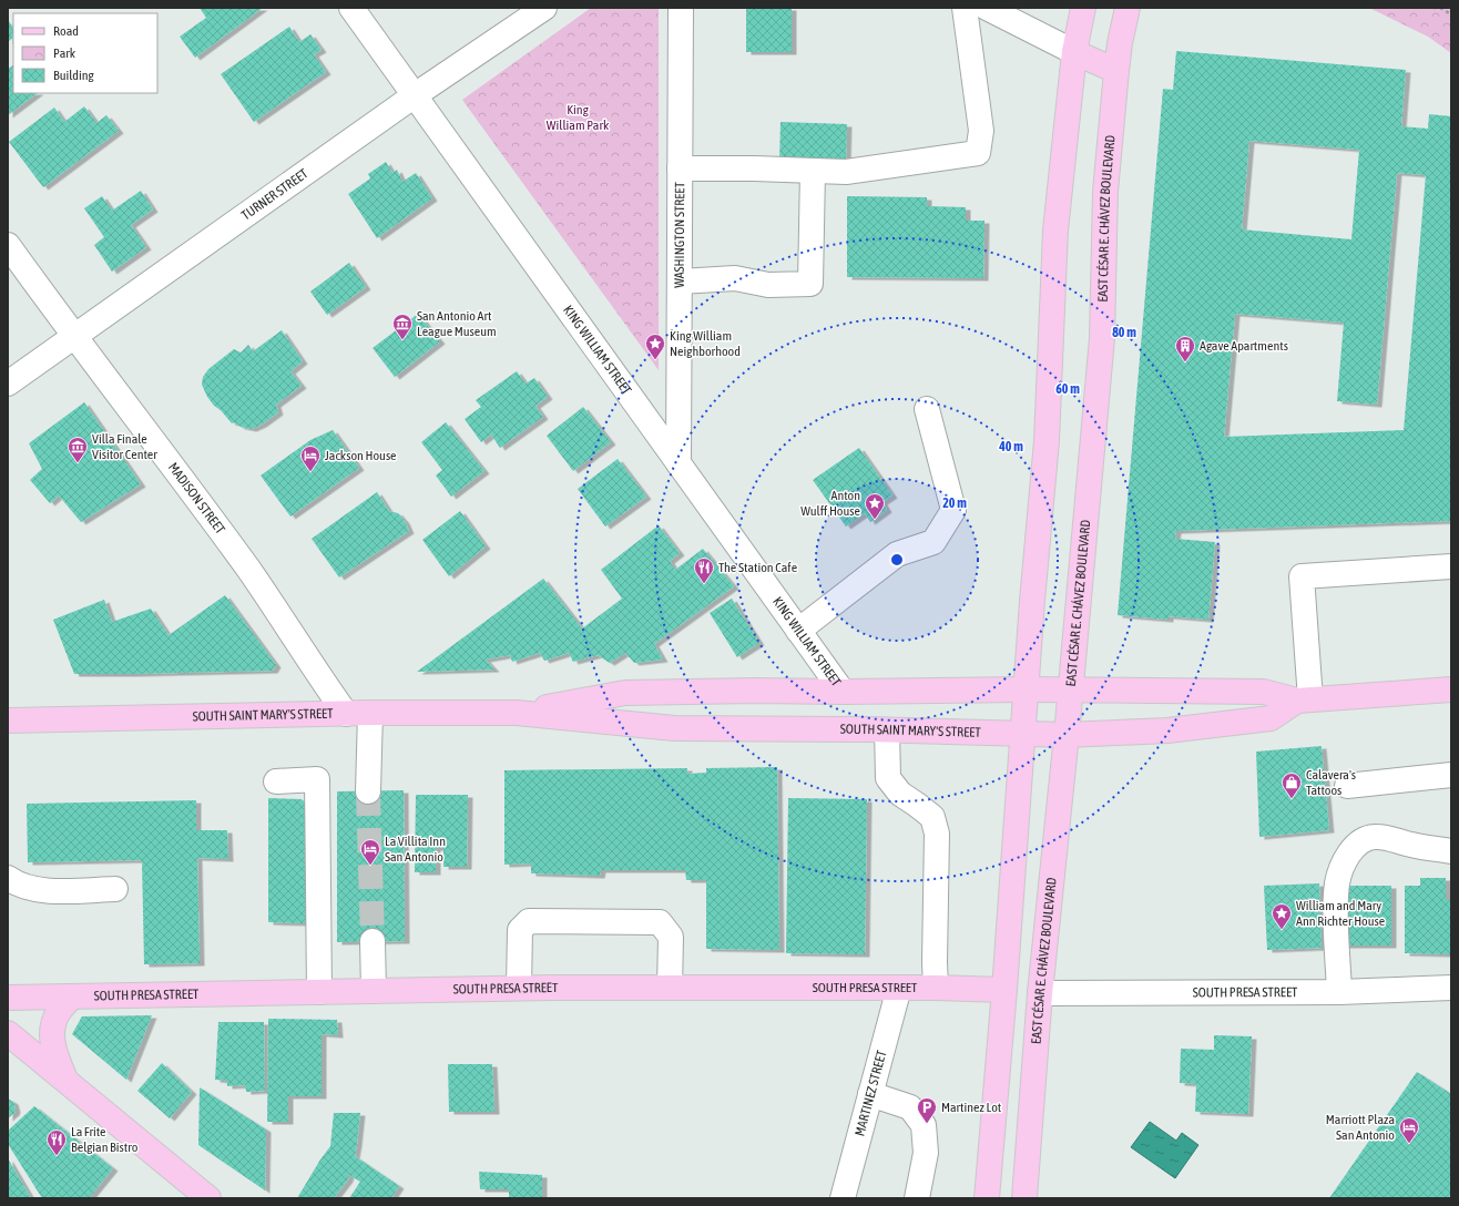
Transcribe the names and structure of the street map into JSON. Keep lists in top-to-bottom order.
{
  "streets": {
    "main road": ["EAST CÉSAR E. CHÁVEZ BOULEVARD", "SOUTH SAINT MARY'S STREET", "SOUTH PRESA STREET"],
    "street": [
      "TURNER STREET",
      "WASHINGTON STREET",
      "KING WILLIAM STREET",
      "MADISON STREET",
      "MARTINEZ STREET"
    ]
  },
  "crossings": [
    ["TURNER STREET", "KING WILLIAM STREET"],
    ["TURNER STREET", "MADISON STREET"],
    ["EAST CÉSAR E. CHÁVEZ BOULEVARD", "SOUTH SAINT MARY'S STREET"],
    ["EAST CÉSAR E. CHÁVEZ BOULEVARD", "SOUTH PRESA STREET"],
    ["WASHINGTON STREET", "KING WILLIAM STREET"],
    ["KING WILLIAM STREET", "SOUTH SAINT MARY'S STREET"],
    ["MADISON STREET", "SOUTH SAINT MARY'S STREET"],
    ["SOUTH PRESA STREET", "MARTINEZ STREET"]
  ],
  "parks": ["King William Park"],
  "places": {
    "museum": ["San Antonio Art League Museum", "Villa Finale Visitor Center"],
    "place": ["King William Neighborhood", "Anton Wulff House", "William and Mary Ann Richter House"],
    "building": ["Agave Apartments"],
    "hotel": ["Jackson House", "La Villita Inn San Antonio", "Marriott Plaza San Antonio"],
    "restaurant": ["The Station Cafe", "La Frite Belgian Bistro"],
    "shop": ["Calavera's Tattoos"],
    "parking": ["Martinez Lot"]
  },
  "legend": ["Road", "Park", "Building"],
  "rings": [
    "80 m",
    "60 m",
    "40 m",
    "20 m"
  ]
}
